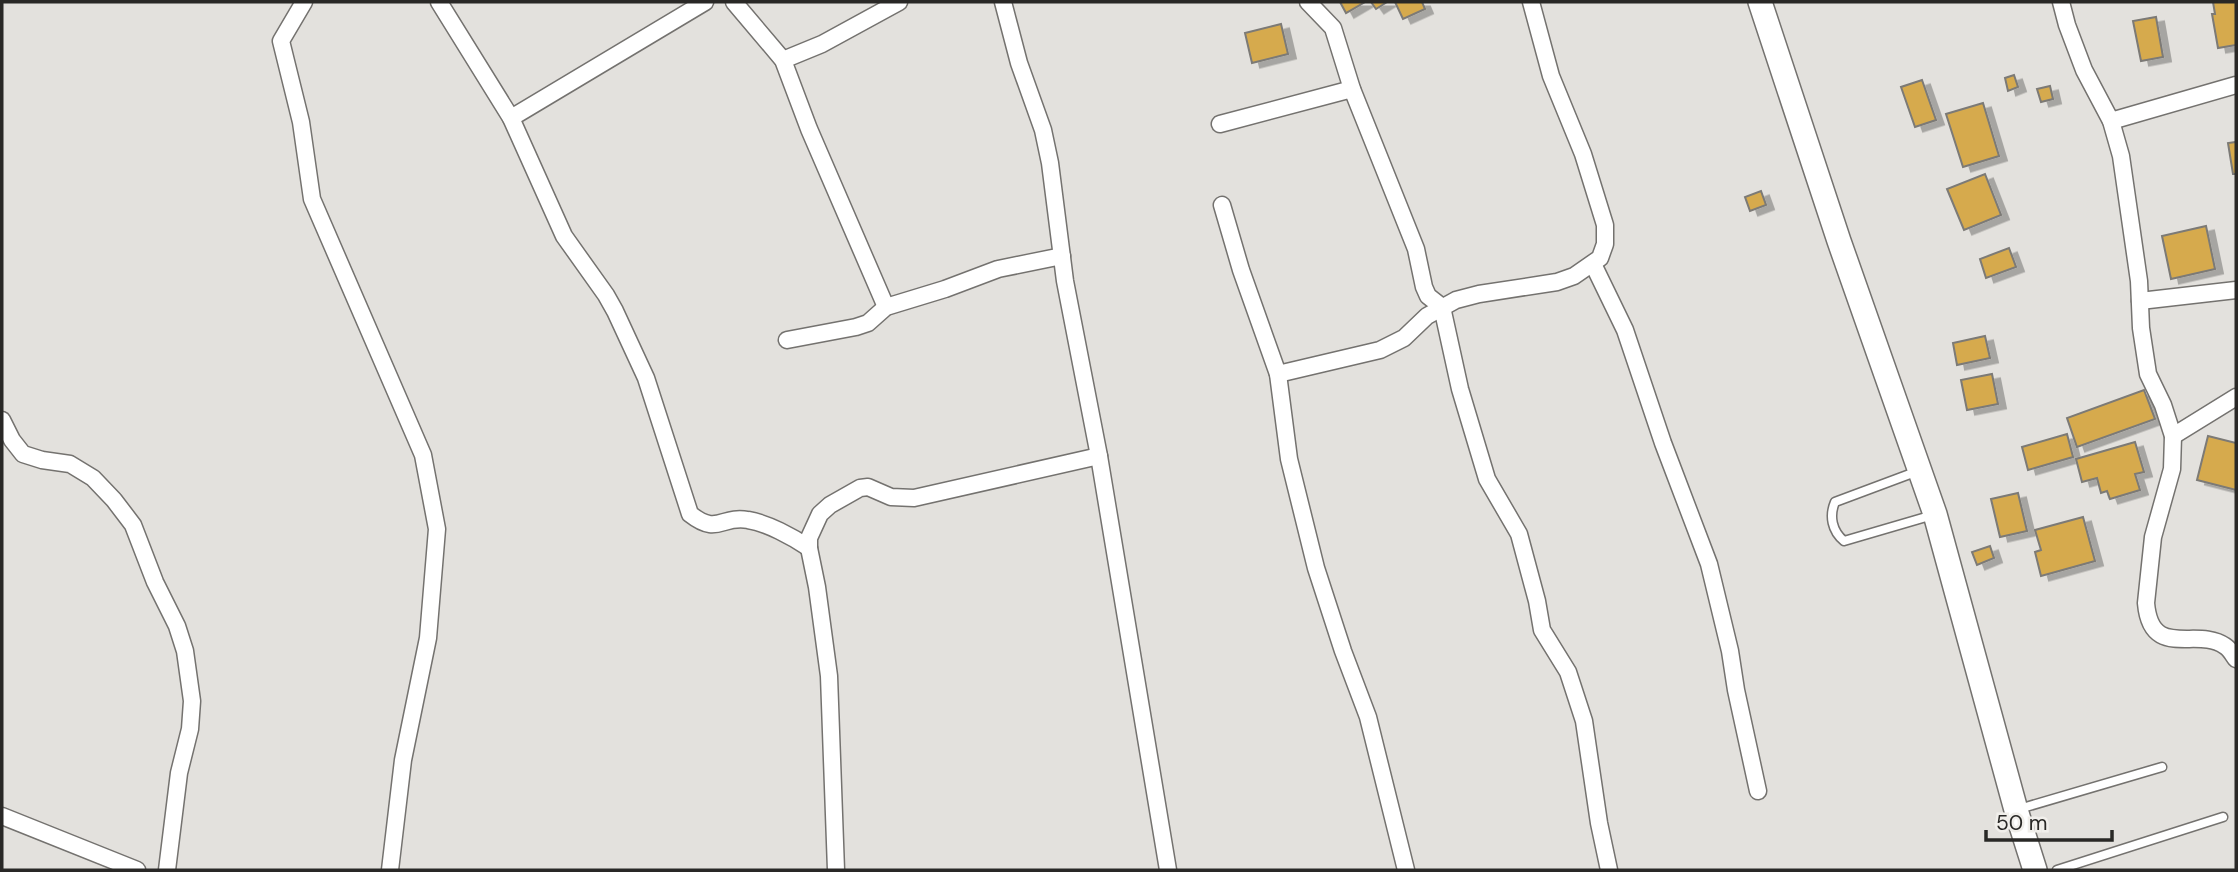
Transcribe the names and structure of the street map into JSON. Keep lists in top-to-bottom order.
{
  "scale_bar": "50 m"
}
